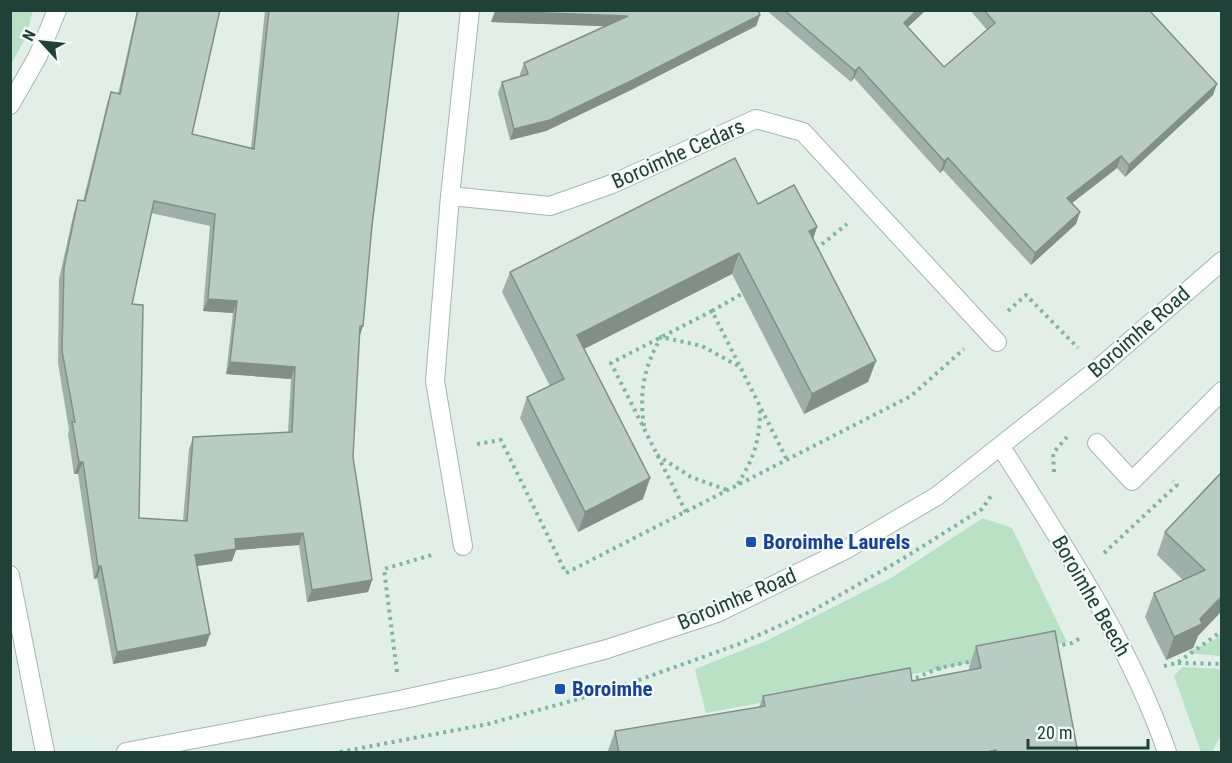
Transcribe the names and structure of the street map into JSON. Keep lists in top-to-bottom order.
{
  "streets": {
    "street": ["Boroimhe Cedars", "Boroimhe Road", "Boroimhe Beech"]
  },
  "crossings": [
    ["Boroimhe Road", "Boroimhe Beech"]
  ],
  "places": {
    "transit": ["Boroimhe Laurels", "Boroimhe"]
  },
  "scale_bar": "20 m",
  "north": "top left"
}
